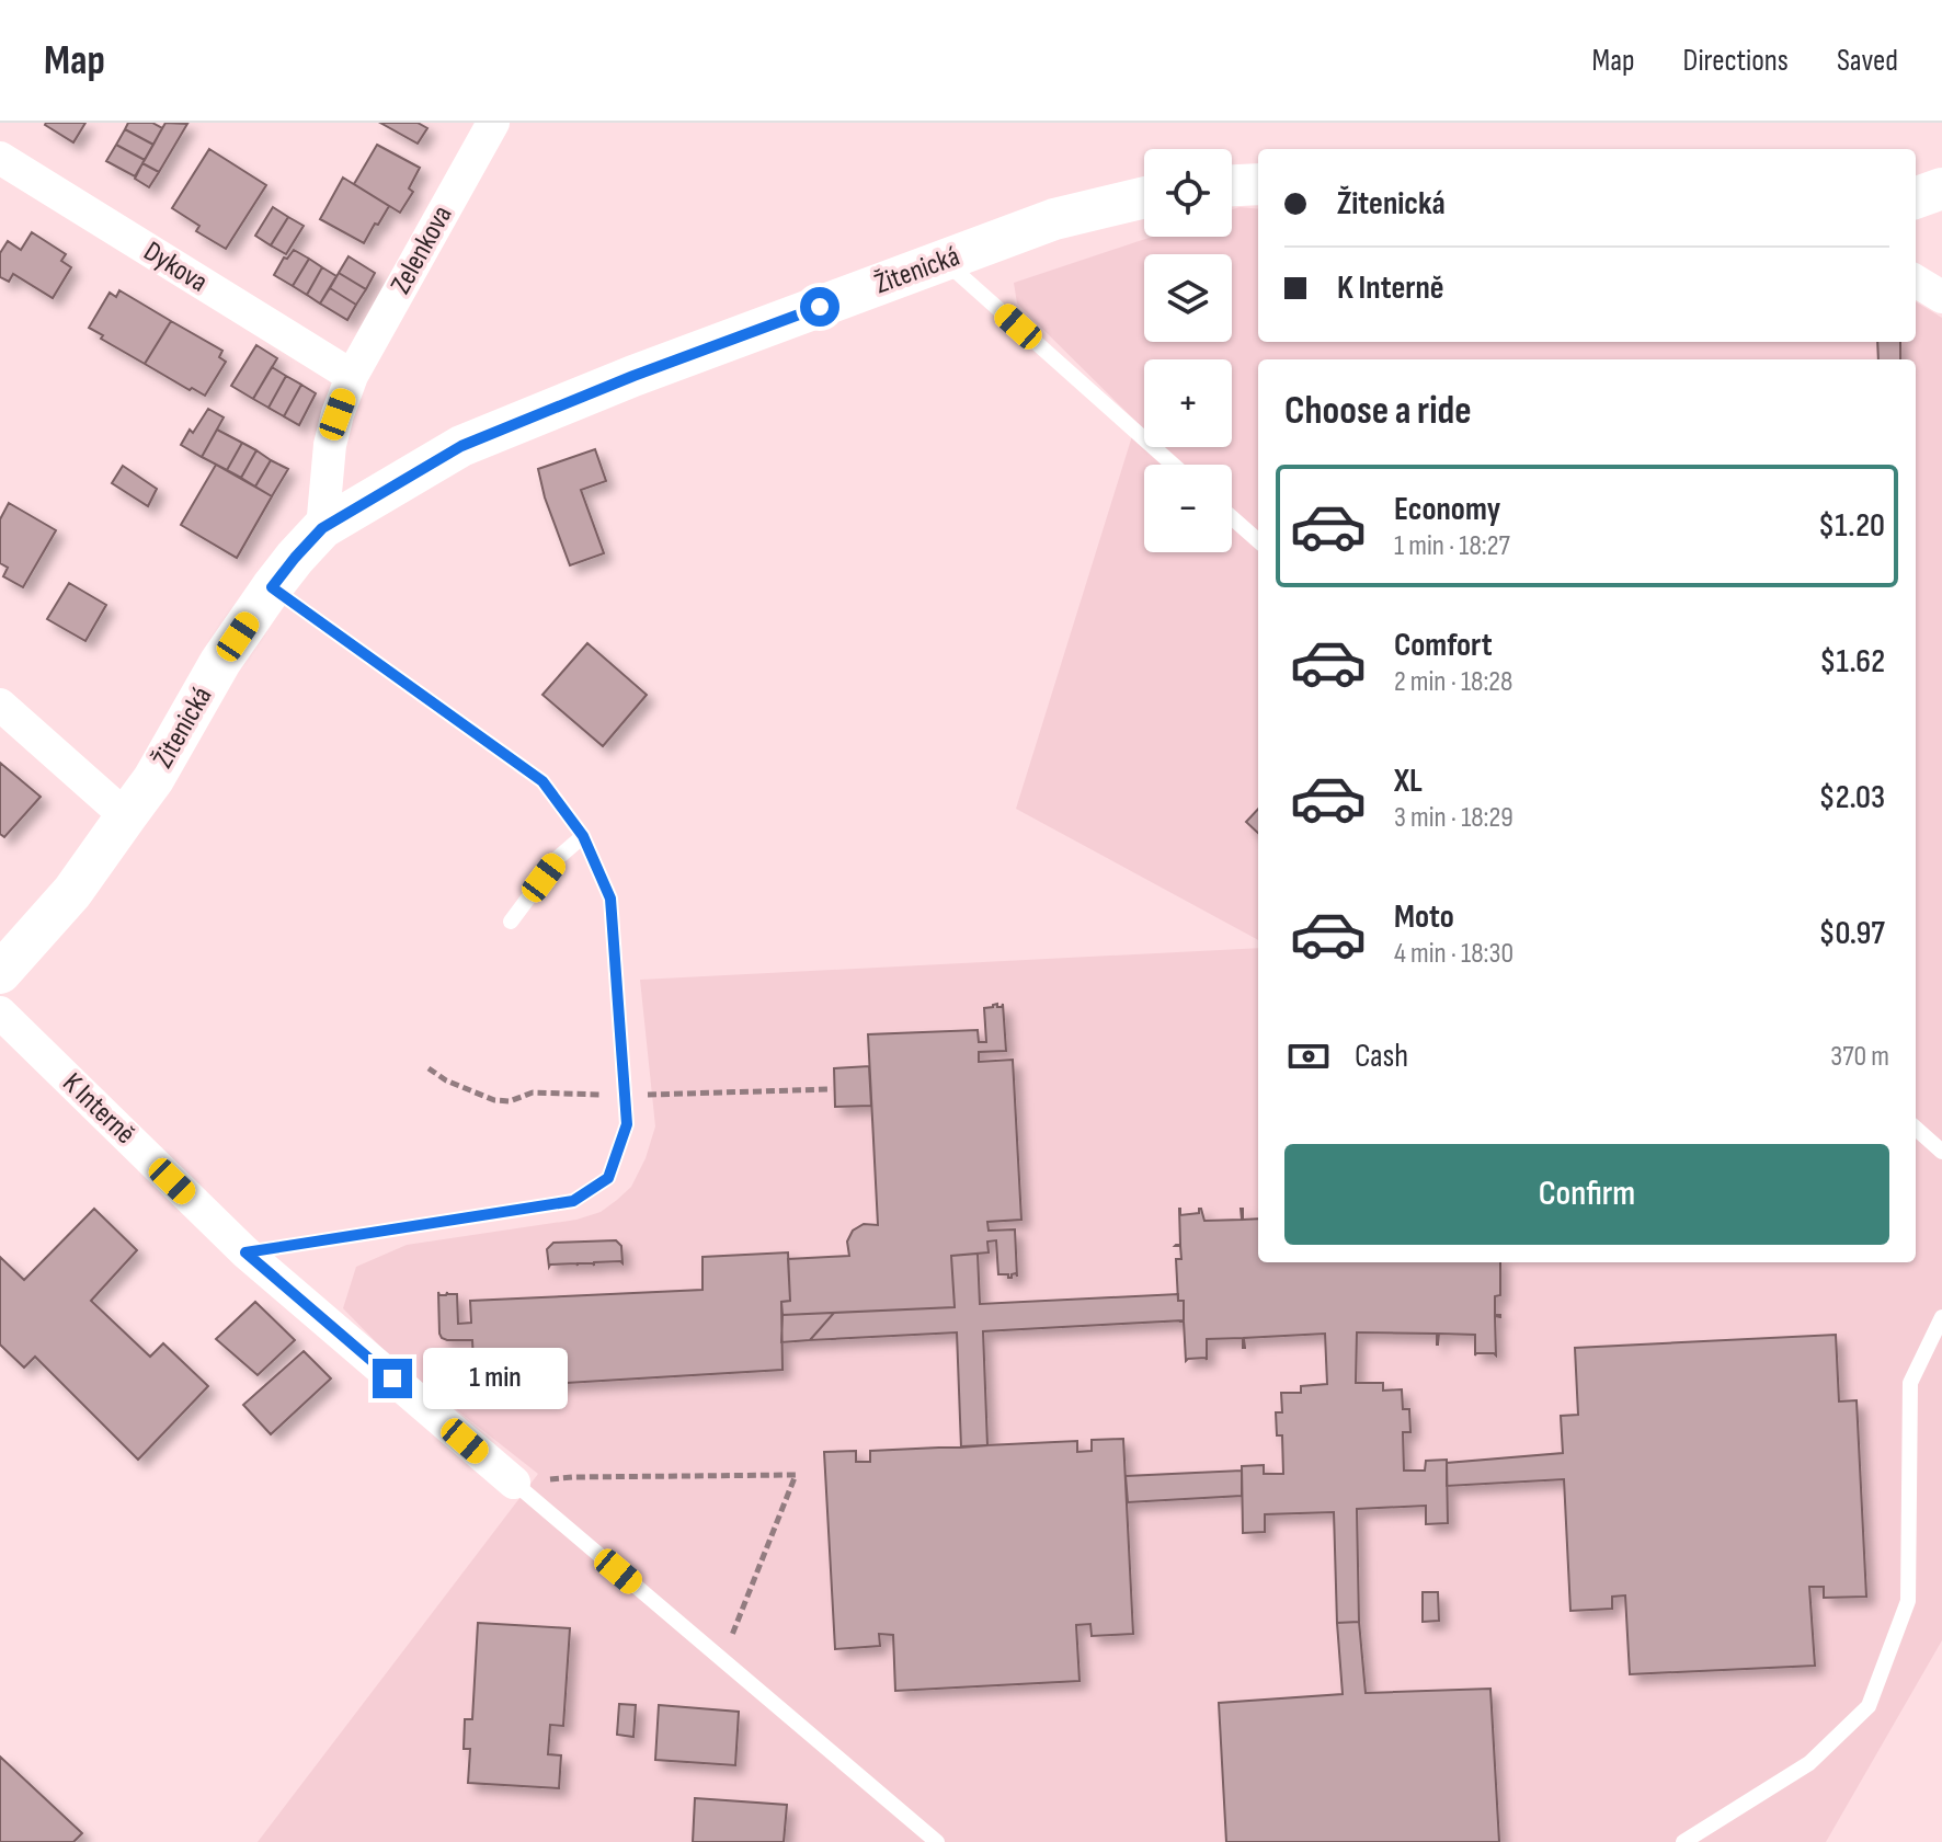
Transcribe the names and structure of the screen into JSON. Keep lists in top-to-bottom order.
{
  "streets": {
    "street": [
      "Zelenkova",
      "Dykova",
      "Žitenická",
      "K Interně"
    ]
  },
  "crossings": [
    ["Zelenkova", "Dykova"],
    ["Zelenkova", "Žitenická"]
  ],
  "page": {
    "header": "Map",
    "nav": ["Map", "Directions", "Saved"],
    "map_buttons": ["+", "−"],
    "banner": ["Žitenická", "K Interně"],
    "heading": "Choose a ride",
    "list": [
      {
        "name": "Economy",
        "note": "1 min · 18:27",
        "value": "$1.20"
      },
      {
        "name": "Comfort",
        "note": "2 min · 18:28",
        "value": "$1.62"
      },
      {
        "name": "XL",
        "note": "3 min · 18:29",
        "value": "$2.03"
      },
      {
        "name": "Moto",
        "note": "4 min · 18:30",
        "value": "$0.97"
      }
    ],
    "pay": ["Cash", "370 m"],
    "buttons": "Confirm",
    "bubble": "1 min"
  }
}
